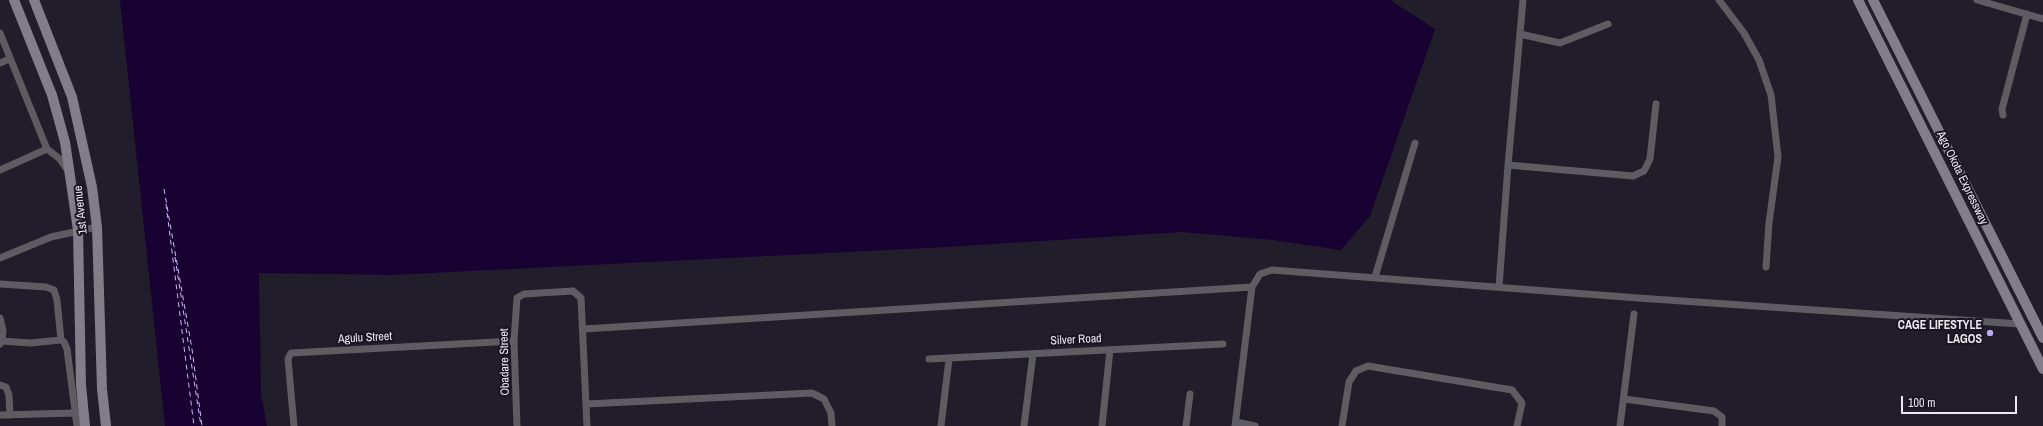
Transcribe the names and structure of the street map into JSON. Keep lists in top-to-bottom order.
{
  "streets": {
    "main road": ["Ago Okota Expressway", "1st Avenue"],
    "street": ["Agulu Street", "Silver Road", "Obadare Street"]
  },
  "crossings": [
    ["Agulu Street", "Obadare Street"]
  ],
  "places": ["CAGE LIFESTYLE LAGOS"],
  "scale_bar": "100 m"
}
